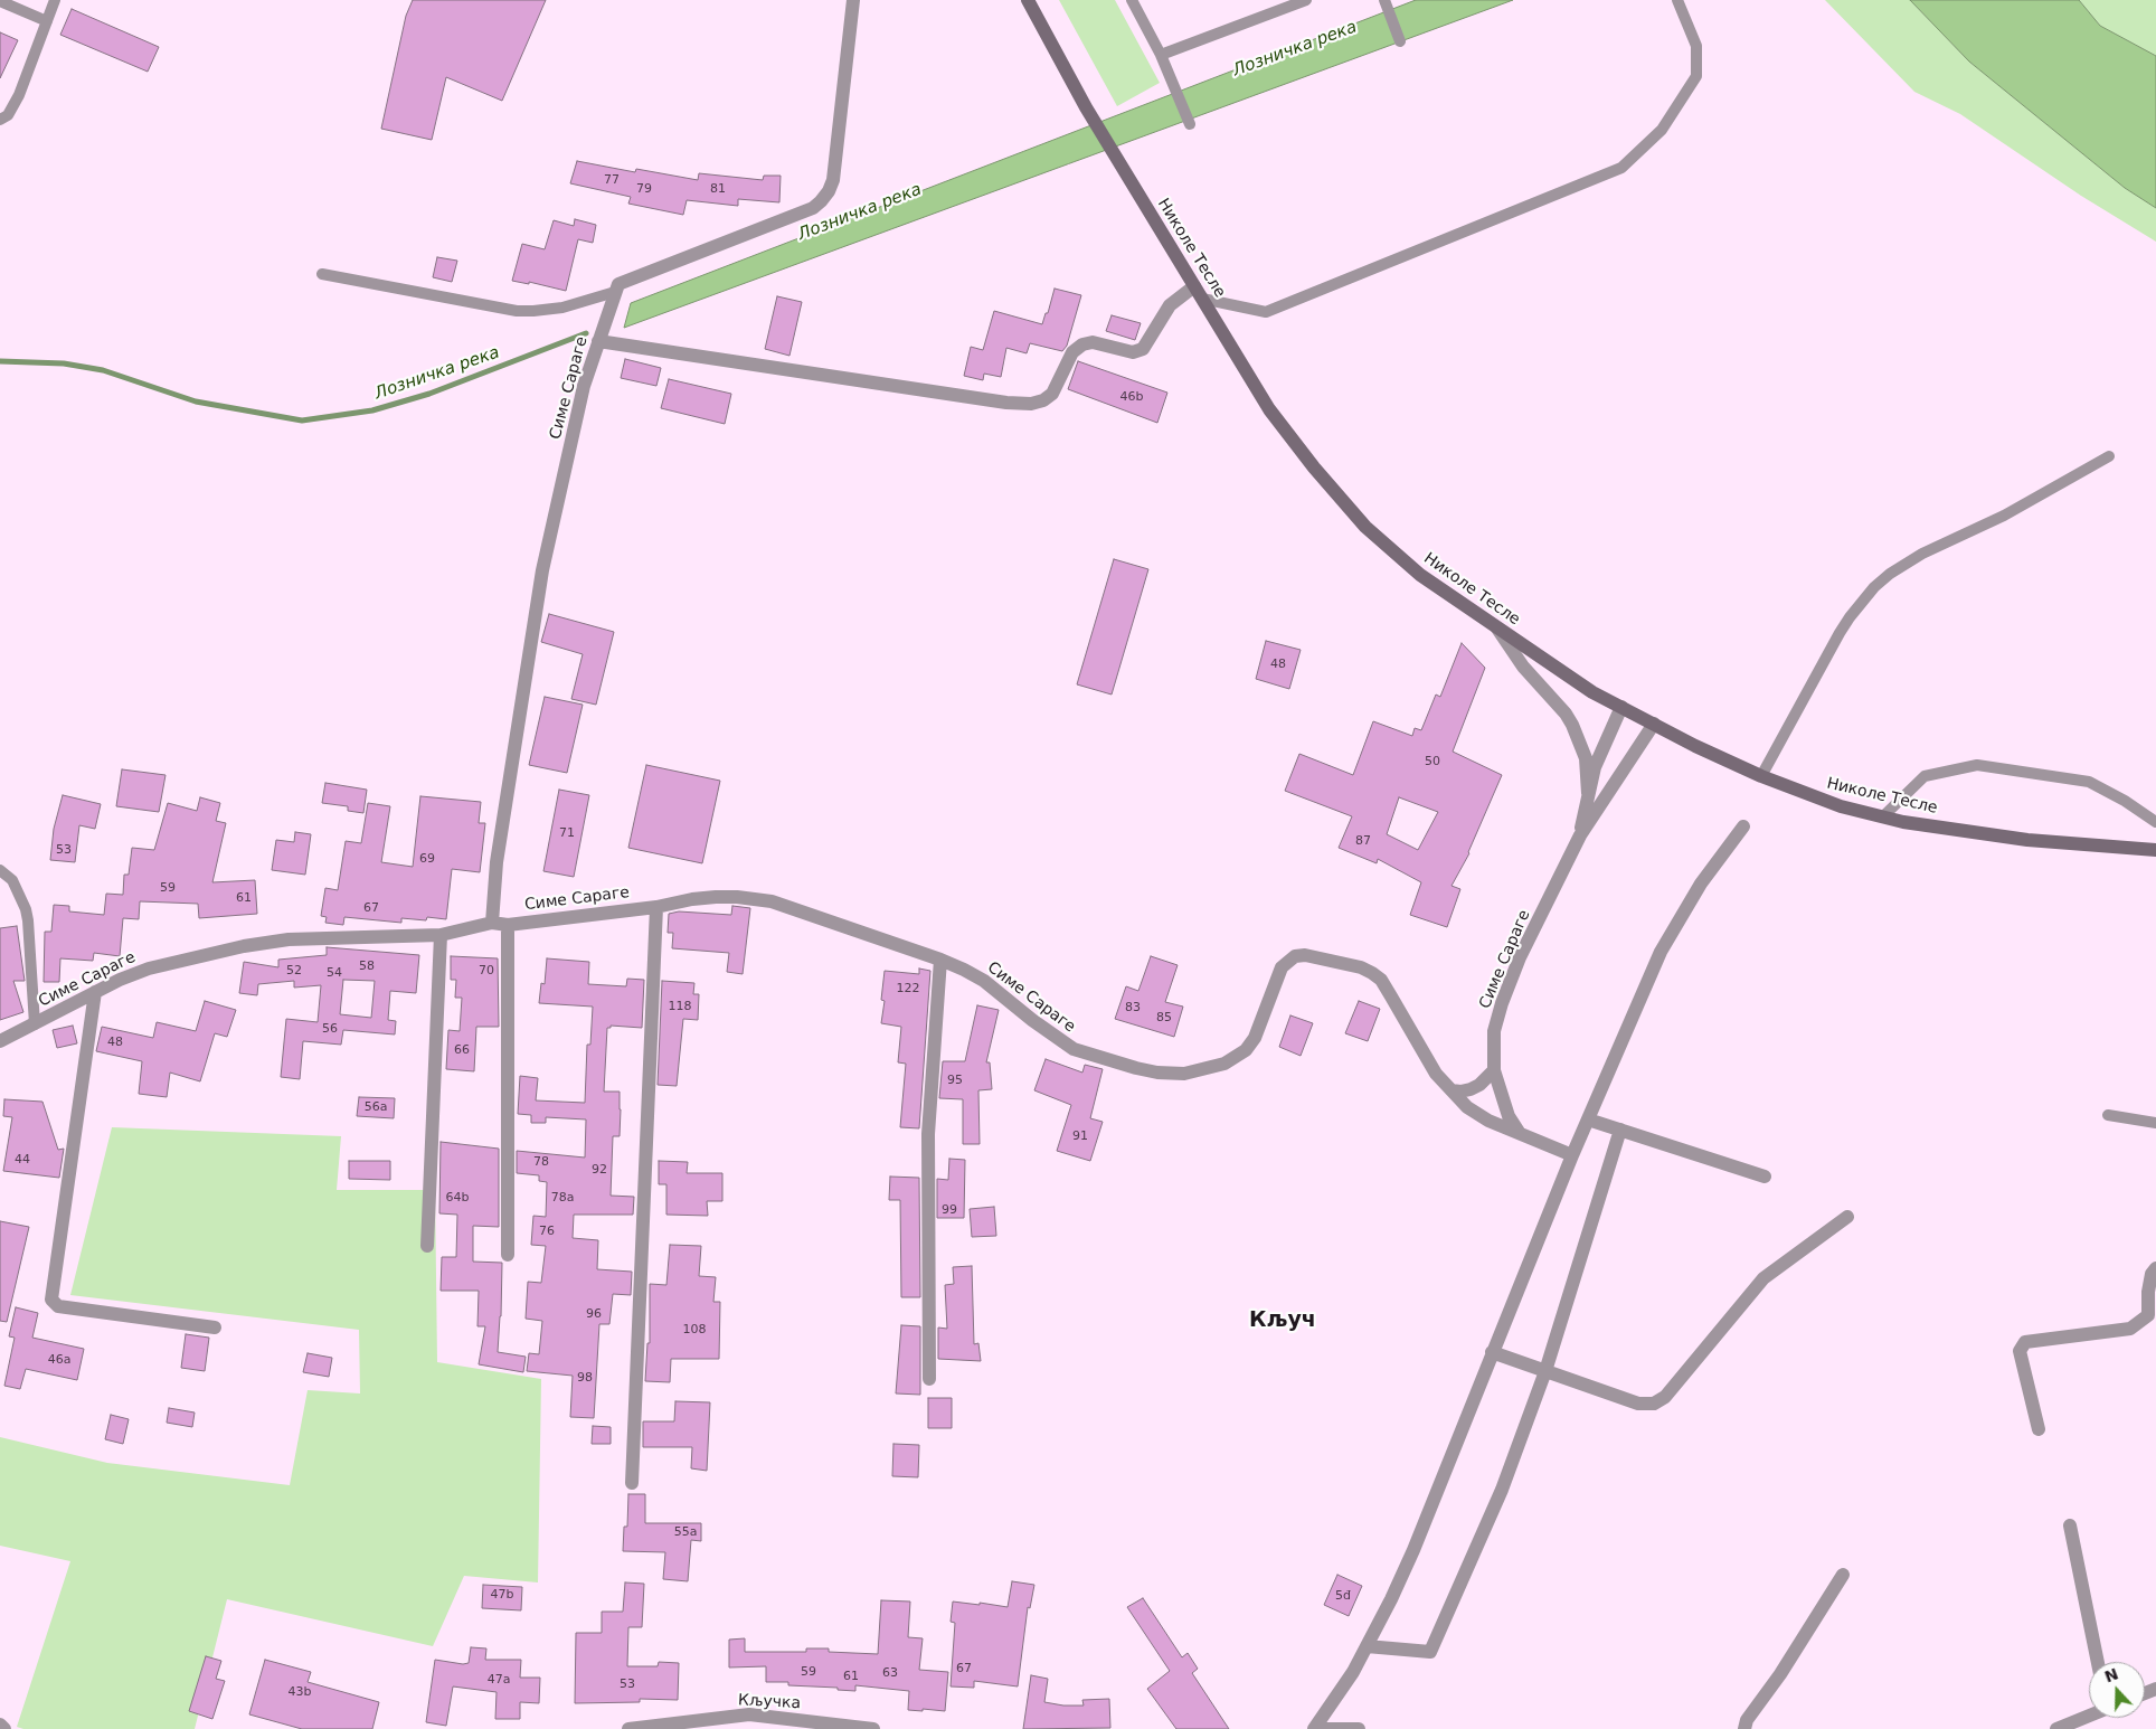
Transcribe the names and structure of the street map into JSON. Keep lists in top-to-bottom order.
{
  "streets": {
    "street": ["Николе Тесле", "Симе Сараге", "Кључка"]
  },
  "districts": ["Кључ"],
  "water": ["Лозничка река"],
  "house_numbers": [
    "77",
    "79",
    "81",
    "46b",
    "48",
    "50",
    "71",
    "87",
    "53",
    "69",
    "59",
    "61",
    "67",
    "58",
    "52",
    "70",
    "54",
    "122",
    "118",
    "83",
    "85",
    "56",
    "48",
    "66",
    "95",
    "56a",
    "91",
    "44",
    "78",
    "92",
    "64b",
    "78a",
    "99",
    "76",
    "96",
    "108",
    "46a",
    "98",
    "55a",
    "47b",
    "5đ",
    "67",
    "59",
    "63",
    "61",
    "47a",
    "53",
    "43b"
  ],
  "north": "top"
}
